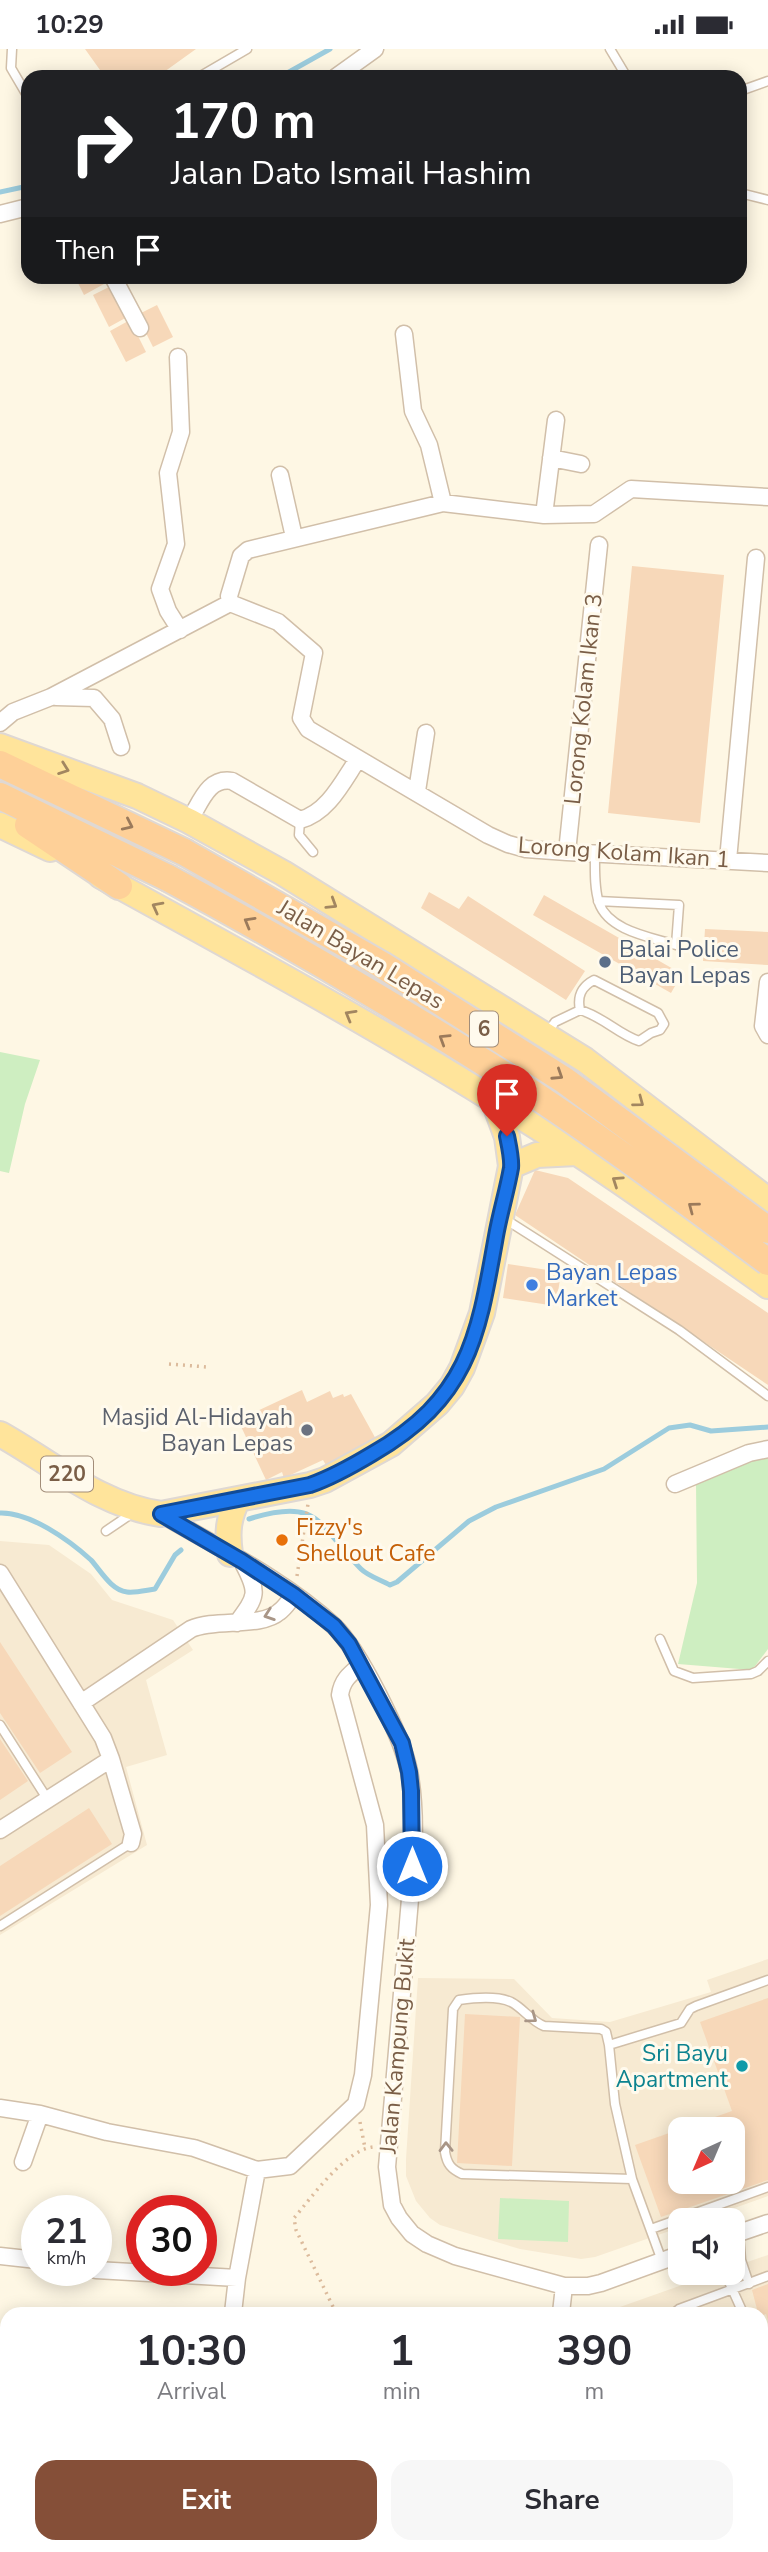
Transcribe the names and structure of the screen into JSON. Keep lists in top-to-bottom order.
{
  "streets": {
    "highway": ["Jalan Bayan Lepas", "6"],
    "main road": ["220"],
    "street": ["Lorong Kolam Ikan 3", "Lorong Kolam Ikan 1", "Jalan Kampung Bukit"]
  },
  "crossings": [
    ["Lorong Kolam Ikan 3", "Lorong Kolam Ikan 1"],
    ["Jalan Bayan Lepas", "220"],
    ["220", "Jalan Kampung Bukit"]
  ],
  "places": [
    "Balai Police Bayan Lepas",
    "Bayan Lepas Market",
    "Masjid Al-Hidayah Bayan Lepas",
    "Fizzy's Shellout Cafe",
    "Sri Bayu Apartment"
  ],
  "north": "bottom left",
  "page": {
    "status": "10:29",
    "turn": ["170 m", "Jalan Dato Ismail Hashim"],
    "then": "Then",
    "speed": "21 km/h",
    "limit": "30",
    "eta": [
      "10:30",
      "Arrival",
      "1",
      "min",
      "390",
      "m"
    ],
    "buttons": ["Exit", "Share"]
  }
}
